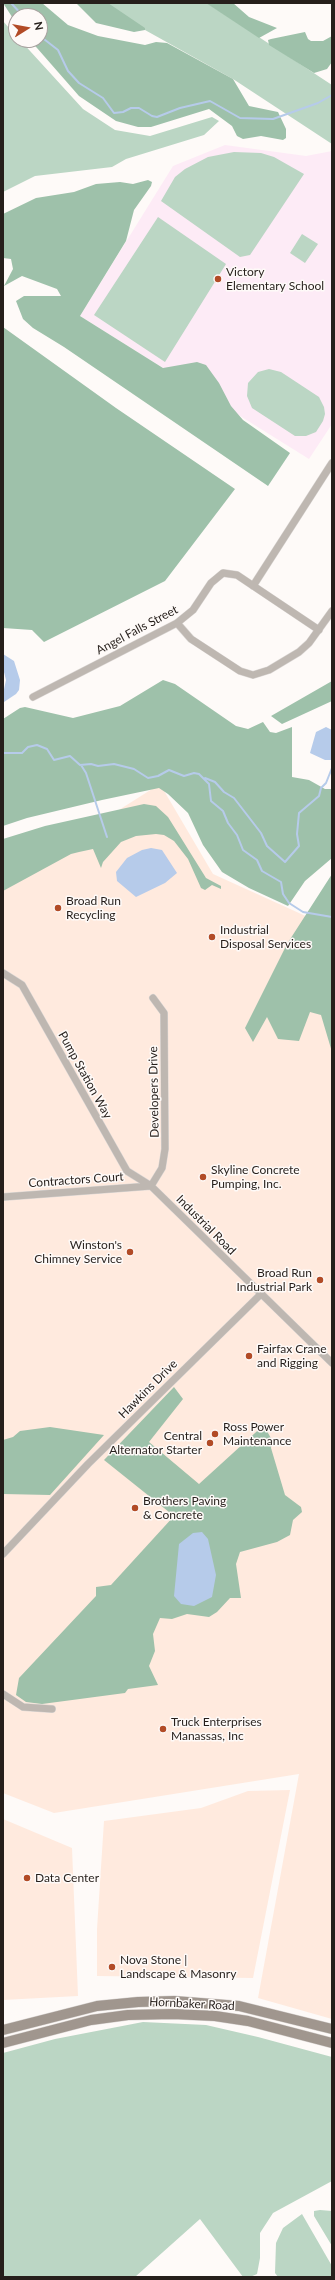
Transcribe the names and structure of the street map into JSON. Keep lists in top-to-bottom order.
{
  "streets": {
    "main road": ["Hornbaker Road"],
    "street": [
      "Angel Falls Street",
      "Pump Station Way",
      "Developers Drive",
      "Contractors Court",
      "Industrial Road",
      "Hawkins Drive"
    ]
  },
  "crossings": [
    ["Pump Station Way", "Developers Drive"],
    ["Pump Station Way", "Contractors Court"],
    ["Pump Station Way", "Industrial Road"],
    ["Developers Drive", "Contractors Court"],
    ["Developers Drive", "Industrial Road"],
    ["Contractors Court", "Industrial Road"],
    ["Industrial Road", "Hawkins Drive"]
  ],
  "places": [
    "Victory Elementary School",
    "Broad Run Recycling",
    "Industrial Disposal Services",
    "Skyline Concrete Pumping, Inc.",
    "Winston's Chimney Service",
    "Broad Run Industrial Park",
    "Fairfax Crane and Rigging",
    "Ross Power Maintenance",
    "Central Alternator Starter",
    "Brothers Paving & Concrete",
    "Truck Enterprises Manassas, Inc",
    "Data Center",
    "Nova Stone | Landscape & Masonry"
  ],
  "north": "right"
}
